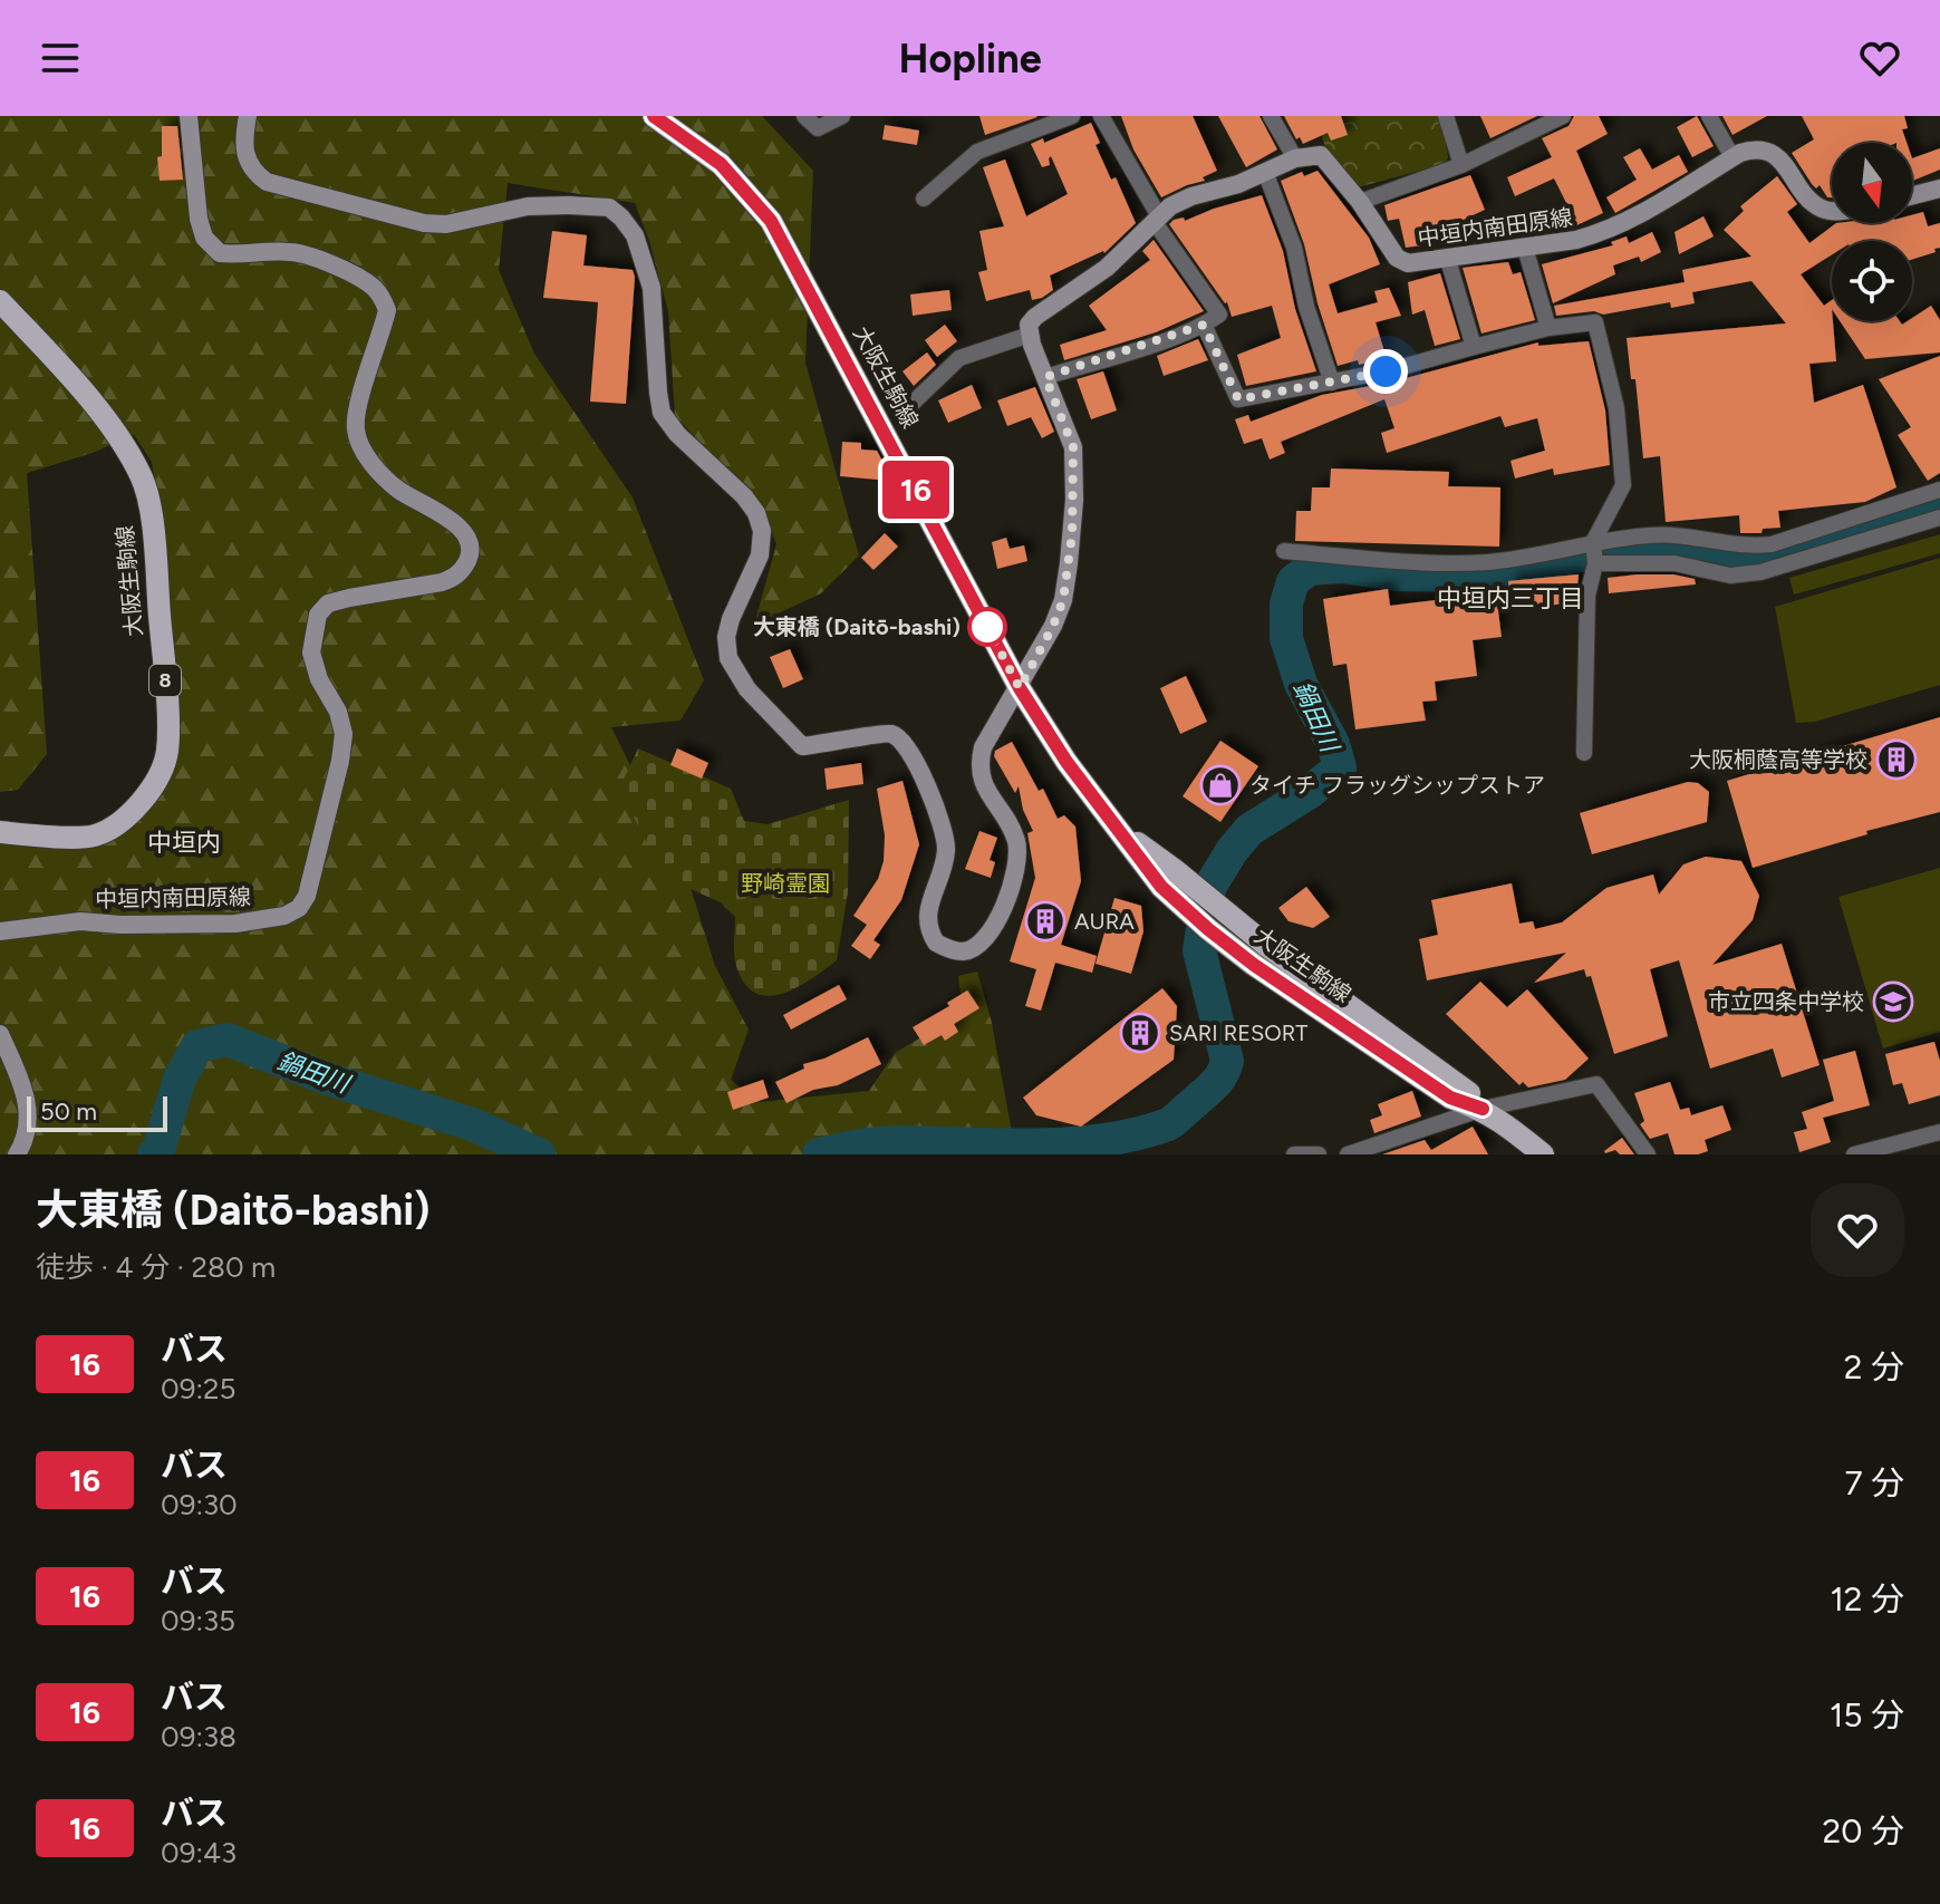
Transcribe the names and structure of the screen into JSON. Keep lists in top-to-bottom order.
{
  "streets": {
    "main road": ["中垣内南田原線", "大阪生駒線", "8"]
  },
  "districts": ["中垣内三丁目", "中垣内"],
  "water": ["鍋田川"],
  "parks": ["野崎霊園"],
  "places": {
    "other": ["大東橋 (Daitō-bashi)"],
    "building": ["大阪桐蔭高等学校", "AURA", "SARI RESORT"],
    "shop": ["タイチ フラッグシップストア"],
    "school or university": ["市立四条中学校"]
  },
  "lines": ["bus line 16"],
  "scale_bar": "50 m",
  "north": "bottom",
  "page": {
    "header": "Hopline",
    "on_map": "16",
    "scale": "50 m",
    "heading": ["大東橋 (Daitō-bashi)", "徒歩 · 4 分 · 280 m"],
    "list": [
      {
        "mark": "16",
        "name": "バス",
        "note": "09:25",
        "value": "2 分"
      },
      {
        "mark": "16",
        "name": "バス",
        "note": "09:30",
        "value": "7 分"
      },
      {
        "mark": "16",
        "name": "バス",
        "note": "09:35",
        "value": "12 分"
      },
      {
        "mark": "16",
        "name": "バス",
        "note": "09:38",
        "value": "15 分"
      },
      {
        "mark": "16",
        "name": "バス",
        "note": "09:43",
        "value": "20 分"
      }
    ]
  }
}
